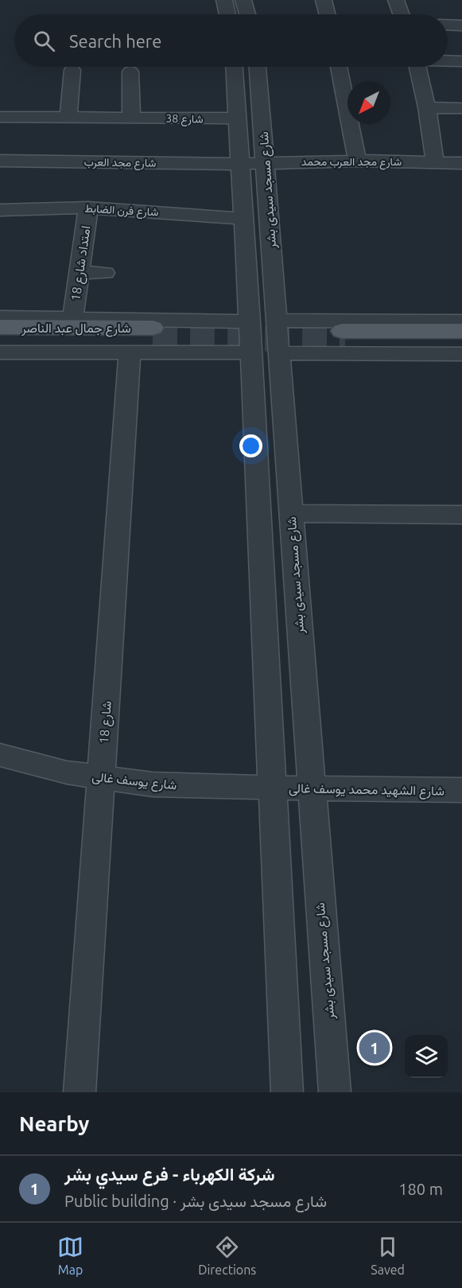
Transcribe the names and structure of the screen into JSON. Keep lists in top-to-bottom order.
{
  "streets": {
    "main road": ["شارع جمال عبد الناصر"],
    "street": [
      "شارع 38",
      "شارع مجد العرب محمد",
      "شارع مجد العرب",
      "شارع مسجد سيدى بشر",
      "شارع فرن الضابط",
      "امتداد شارع 18",
      "شارع 18",
      "شارع يوسف غالى",
      "شارع الشهيد محمد يوسف غالى"
    ]
  },
  "crossings": [
    ["شارع 38", "شارع مسجد سيدى بشر"],
    ["شارع مجد العرب محمد", "شارع مجد العرب"],
    ["شارع مجد العرب محمد", "شارع مسجد سيدى بشر"],
    ["شارع مجد العرب", "شارع مسجد سيدى بشر"],
    ["شارع مسجد سيدى بشر", "شارع فرن الضابط"],
    ["شارع مسجد سيدى بشر", "شارع يوسف غالى"],
    ["شارع مسجد سيدى بشر", "شارع الشهيد محمد يوسف غالى"],
    ["شارع فرن الضابط", "امتداد شارع 18"],
    ["شارع 18", "شارع يوسف غالى"],
    ["شارع يوسف غالى", "شارع الشهيد محمد يوسف غالى"]
  ],
  "north": "bottom left",
  "page": {
    "search": "Search here",
    "pins": "1",
    "heading": "Nearby",
    "list": [
      {
        "mark": "1",
        "name": "شركة الكهرباء - فرع سيدي بشر",
        "note": "Public building · شارع مسجد سيدى بشر",
        "value": "180 m"
      }
    ],
    "nav": ["Map", "Directions", "Saved"]
  }
}
